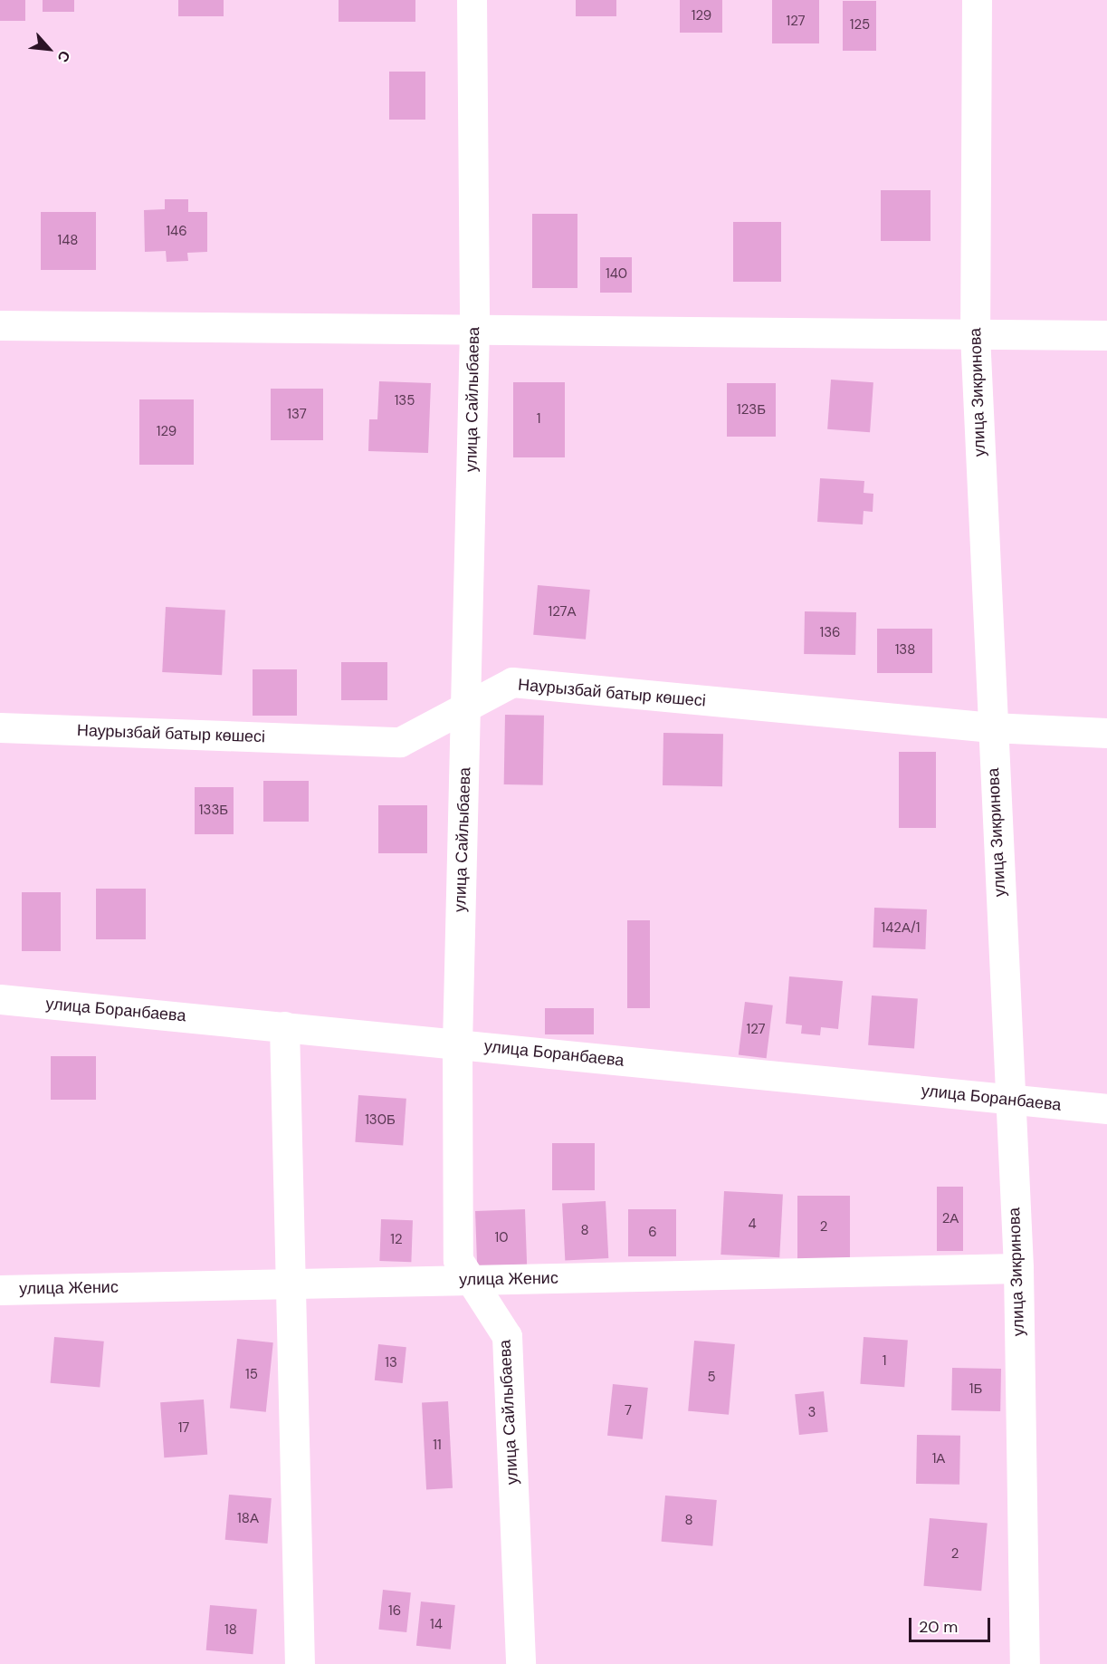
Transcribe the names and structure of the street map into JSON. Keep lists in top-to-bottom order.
{
  "streets": {
    "street": [
      "улица Зикринова",
      "улица Сайлыбаева",
      "Наурызбай батыр көшесі",
      "улица Боранбаева",
      "улица Женис"
    ]
  },
  "crossings": [
    ["улица Зикринова", "Наурызбай батыр көшесі"],
    ["улица Зикринова", "улица Боранбаева"],
    ["улица Зикринова", "улица Женис"],
    ["улица Сайлыбаева", "Наурызбай батыр көшесі"],
    ["улица Сайлыбаева", "улица Боранбаева"],
    ["улица Сайлыбаева", "улица Женис"]
  ],
  "house_numbers": [
    "129",
    "127",
    "125",
    "146",
    "148",
    "140",
    "135",
    "123Б",
    "137",
    "1",
    "129",
    "127А",
    "136",
    "138",
    "133Б",
    "142А/1",
    "127",
    "130Б",
    "2А",
    "4",
    "2",
    "8",
    "6",
    "10",
    "12",
    "1",
    "13",
    "15",
    "5",
    "1Б",
    "7",
    "3",
    "17",
    "11",
    "1А",
    "18А",
    "8",
    "2",
    "16",
    "14",
    "18"
  ],
  "scale_bar": "20 m",
  "north": "bottom right"
}
